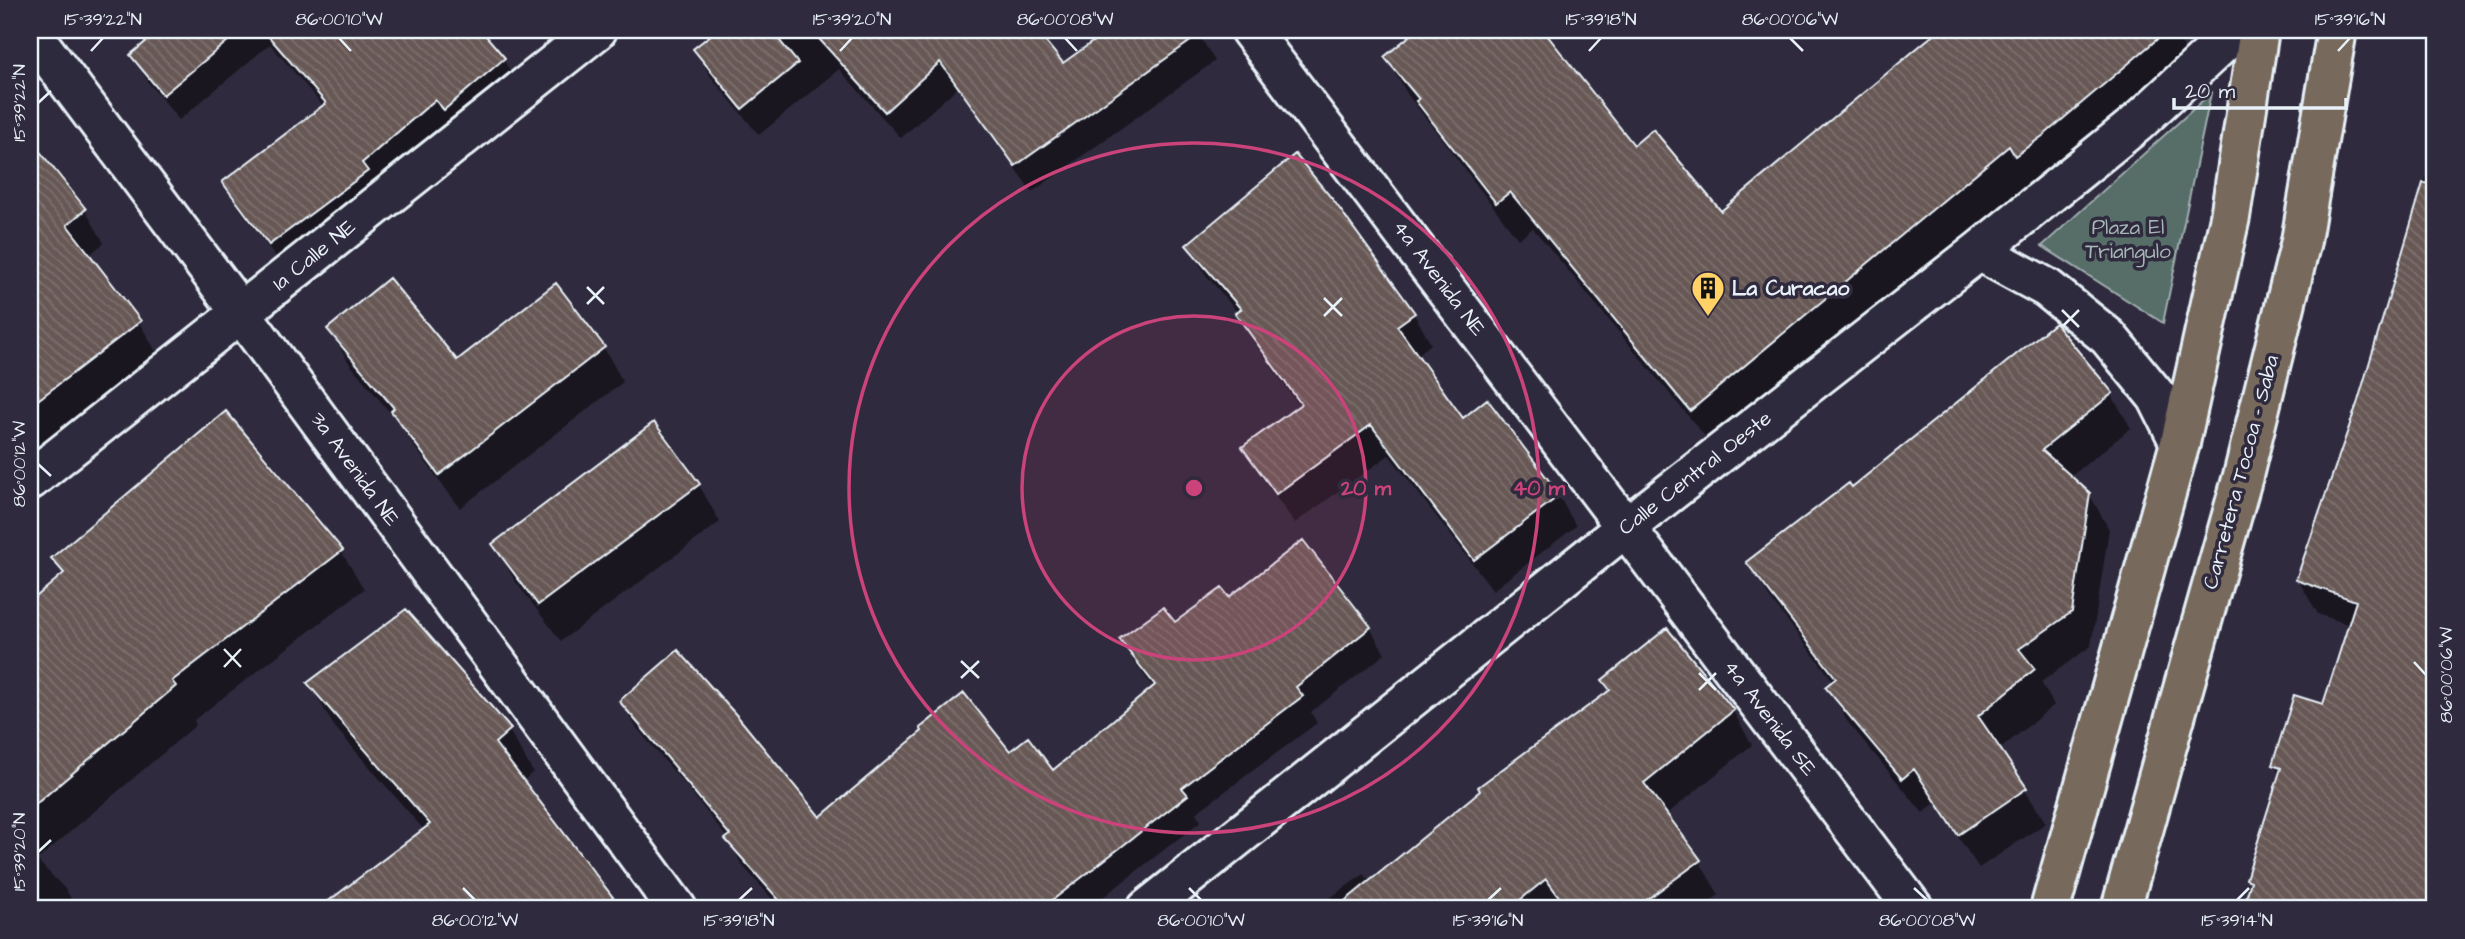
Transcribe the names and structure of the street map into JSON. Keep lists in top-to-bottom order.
{
  "streets": {
    "main road": ["Carretera Tocoa - Saba"],
    "street": [
      "1a Calle NE",
      "4a Avenida NE",
      "3a Avenida NE",
      "Calle Central Oeste",
      "4a Avenida SE"
    ]
  },
  "crossings": [
    ["1a Calle NE", "3a Avenida NE"],
    ["4a Avenida NE", "Calle Central Oeste"],
    ["4a Avenida NE", "4a Avenida SE"],
    ["Calle Central Oeste", "4a Avenida SE"]
  ],
  "parks": ["Plaza El Triangulo"],
  "places": {
    "building": ["La Curacao"]
  },
  "scale_bar": "20 m",
  "coordinates": [
    "15°39'22\"N",
    "86°00'10\"W",
    "15°39'20\"N",
    "86°00'08\"W",
    "15°39'18\"N",
    "86°00'06\"W",
    "15°39'16\"N",
    "86°00'12\"W",
    "15°39'14\"N"
  ],
  "rings": ["20 m", "40 m"]
}
